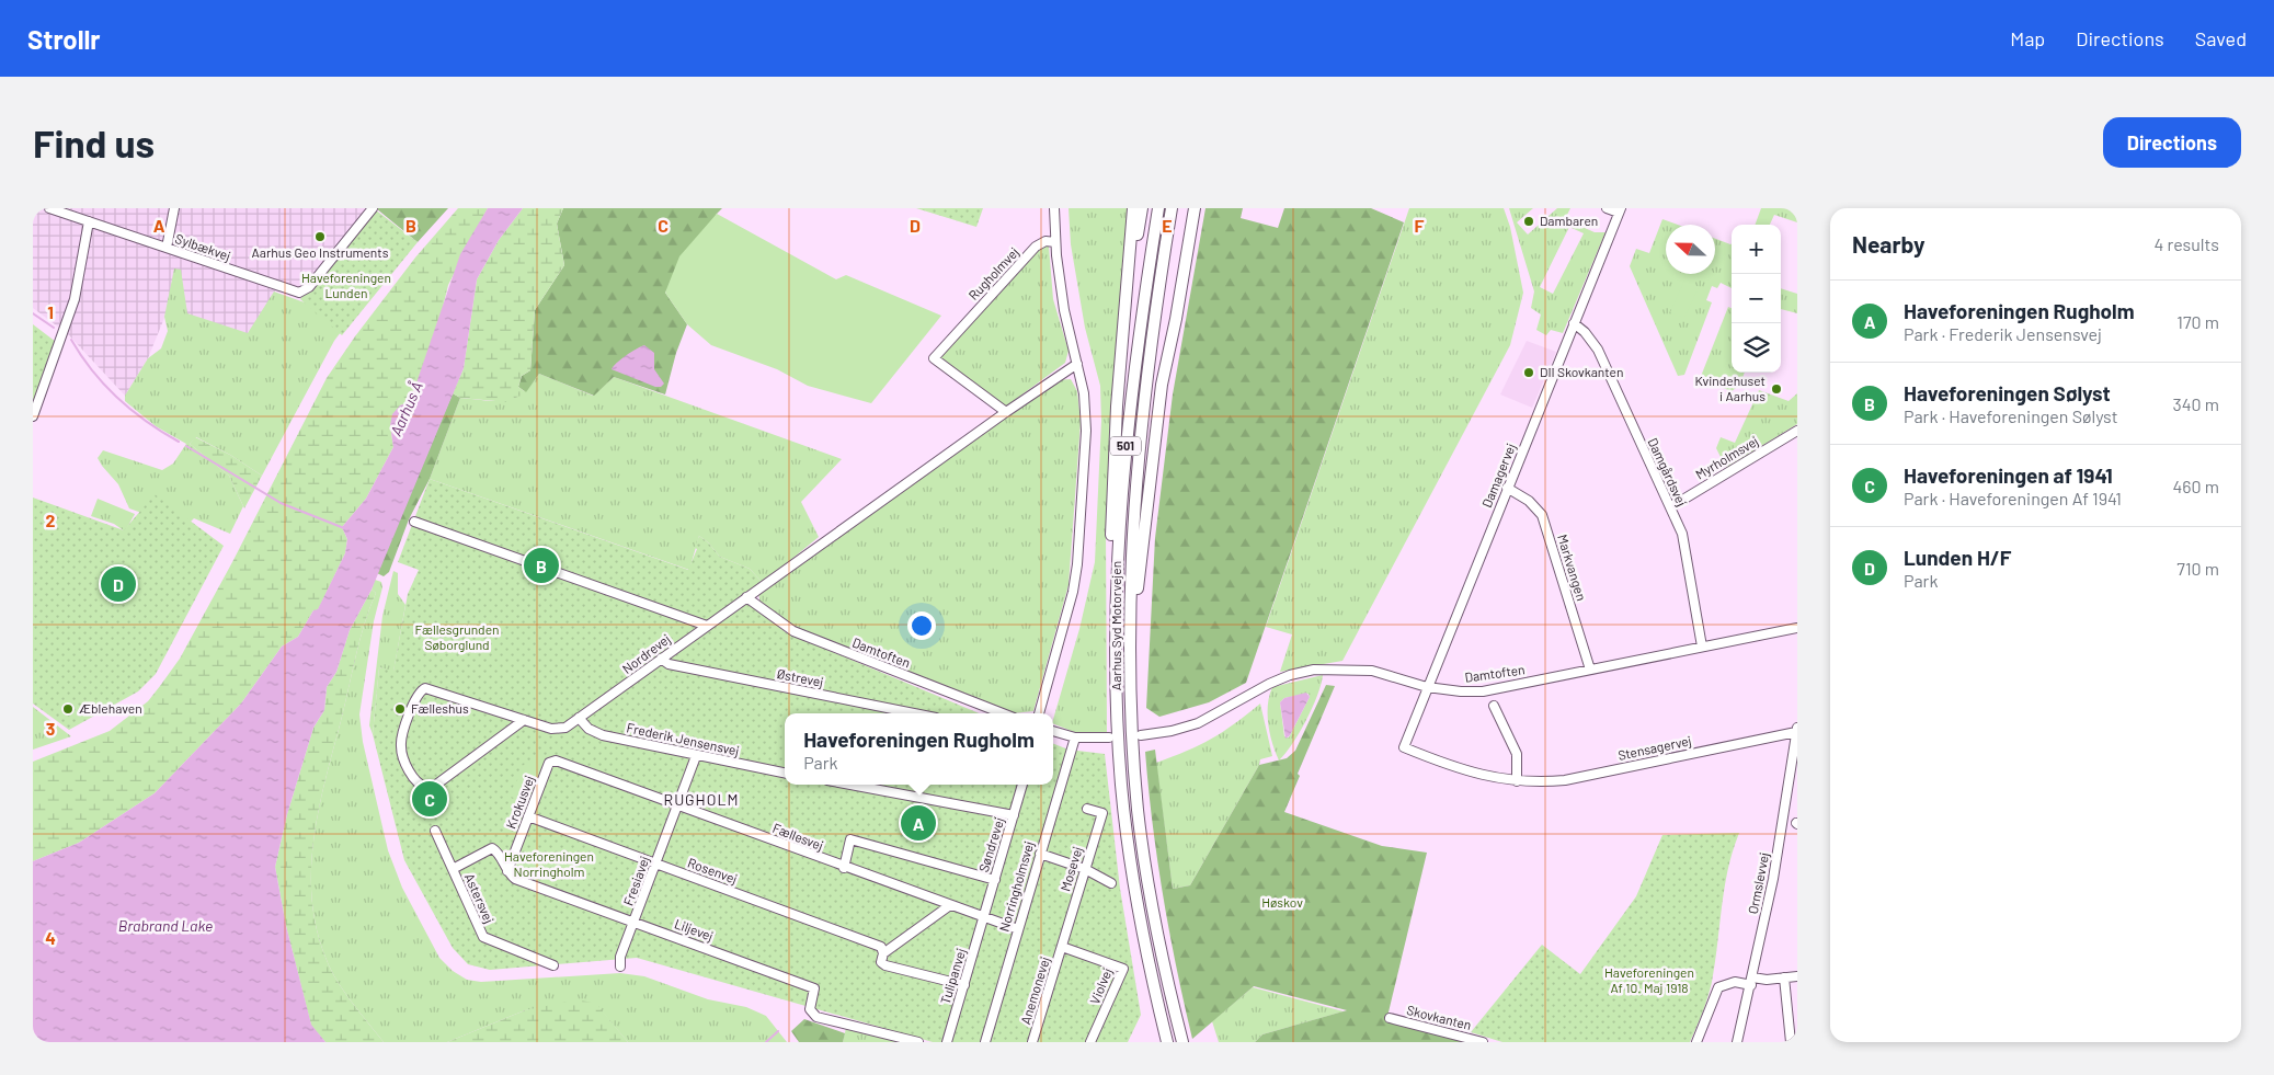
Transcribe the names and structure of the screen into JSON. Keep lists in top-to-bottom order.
{
  "streets": {
    "highway": ["501", "Aarhus Syd Motorvejen"],
    "street": [
      "Sylbækvej",
      "Rugholmvej",
      "Myrholmsvej",
      "Damgårdsvej",
      "Damagervej",
      "Markvangen",
      "Damtoften",
      "Nordrevej",
      "Østrevej",
      "Frederik Jensensvej",
      "Stensagervej",
      "Krokusvej",
      "Fællesvej",
      "Søndrevej",
      "Mosevej",
      "Rosenvej",
      "Fresiavej",
      "Ormslevvej",
      "Norringholmsvej",
      "Astersvej",
      "Liljevej",
      "Tulipanvej",
      "Violvej",
      "Anemonevej",
      "Skovkanten"
    ]
  },
  "crossings": [
    ["Myrholmsvej", "Damgårdsvej"],
    ["Damgårdsvej", "Damagervej"],
    ["Damgårdsvej", "Damtoften"],
    ["Damagervej", "Markvangen"],
    ["Damagervej", "Damtoften"],
    ["Damagervej", "Stensagervej"],
    ["Markvangen", "Damtoften"],
    ["Damtoften", "Nordrevej"],
    ["Nordrevej", "Østrevej"],
    ["Nordrevej", "Frederik Jensensvej"],
    ["Frederik Jensensvej", "Fresiavej"],
    ["Stensagervej", "Ormslevvej"],
    ["Krokusvej", "Fællesvej"],
    ["Krokusvej", "Rosenvej"],
    ["Krokusvej", "Liljevej"],
    ["Fællesvej", "Søndrevej"],
    ["Fællesvej", "Fresiavej"],
    ["Fællesvej", "Norringholmsvej"],
    ["Fællesvej", "Tulipanvej"],
    ["Søndrevej", "Tulipanvej"],
    ["Mosevej", "Violvej"],
    ["Mosevej", "Anemonevej"],
    ["Rosenvej", "Fresiavej"],
    ["Fresiavej", "Liljevej"],
    ["Astersvej", "Liljevej"],
    ["Violvej", "Anemonevej"]
  ],
  "districts": ["RUGHOLM"],
  "water": ["Aarhus Å", "Brabrand Lake"],
  "parks": [
    "Haveforeningen Lunden",
    "Fællesgrunden Søborglund",
    "Haveforeningen Norringholm",
    "Høskov",
    "Haveforeningen Af 10. Maj 1918"
  ],
  "places": [
    "Dambaren",
    "Aarhus Geo Instruments",
    "DII Skovkanten",
    "Kvindehuset i Aarhus",
    "Æblehaven",
    "Fælleshus"
  ],
  "north": "left",
  "page": {
    "header": "Strollr",
    "nav": ["Map", "Directions", "Saved"],
    "buttons": "Directions",
    "title": "Find us",
    "heading": ["Nearby", "4 results"],
    "map_buttons": ["+", "−"],
    "list": [
      {
        "mark": "A",
        "name": "Haveforeningen Rugholm",
        "note": "Park · Frederik Jensensvej",
        "value": "170 m"
      },
      {
        "mark": "B",
        "name": "Haveforeningen Sølyst",
        "note": "Park · Haveforeningen Sølyst",
        "value": "340 m"
      },
      {
        "mark": "C",
        "name": "Haveforeningen af 1941",
        "note": "Park · Haveforeningen Af 1941",
        "value": "460 m"
      },
      {
        "mark": "D",
        "name": "Lunden H/F",
        "note": "Park",
        "value": "710 m"
      }
    ],
    "pins": [
      "B",
      "D",
      "C",
      "A"
    ],
    "popup": ["Haveforeningen Rugholm", "Park"]
  },
  "grid": {
    "columns": [
      "A",
      "B",
      "C",
      "D",
      "E",
      "F"
    ],
    "rows": [
      "1",
      "2",
      "3",
      "4"
    ]
  }
}
